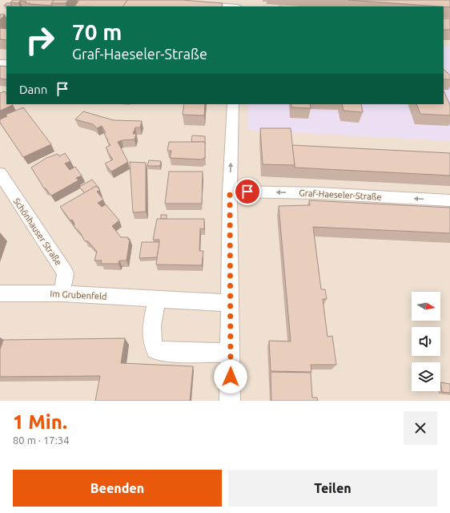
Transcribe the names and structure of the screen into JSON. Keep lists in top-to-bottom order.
{
  "streets": {
    "street": ["Graf-Haeseler-Straße", "Schönhauser Straße", "Im Grubenfeld"]
  },
  "crossings": [
    ["Schönhauser Straße", "Im Grubenfeld"]
  ],
  "one_way": ["Graf-Haeseler-Straße"],
  "north": "right",
  "page": {
    "turn": ["70 m", "Graf-Haeseler-Straße"],
    "then": "Dann",
    "heading": ["1 Min.", "80 m · 17:34"],
    "buttons": ["Beenden", "Teilen"]
  }
}
